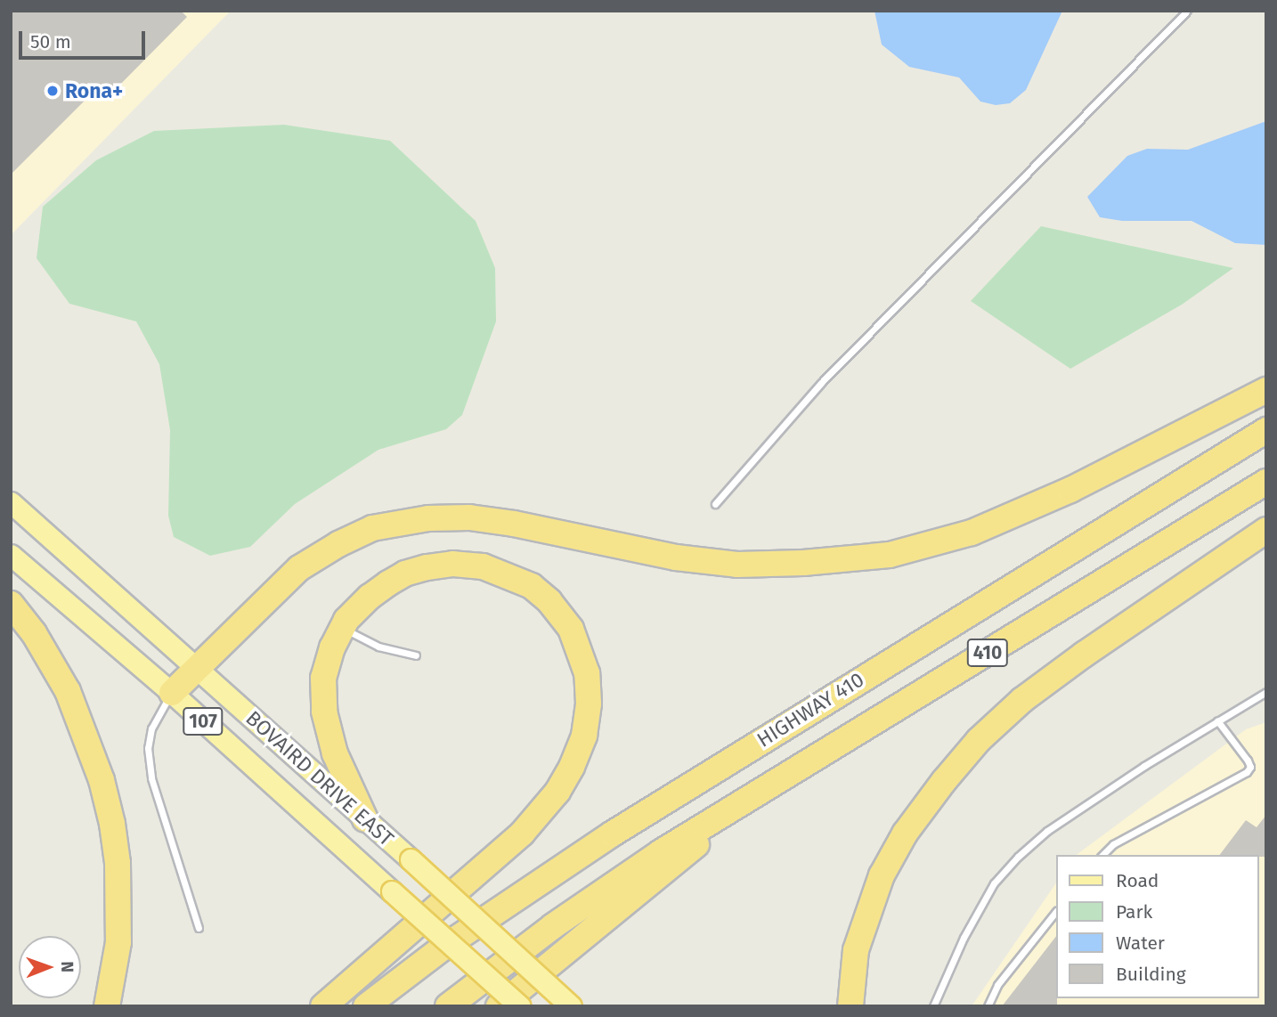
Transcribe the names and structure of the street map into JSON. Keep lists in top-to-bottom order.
{
  "streets": {
    "highway": ["410", "HIGHWAY 410"],
    "main road": ["107", "BOVAIRD DRIVE EAST"]
  },
  "places": ["Rona+"],
  "legend": [
    "Road",
    "Park",
    "Water",
    "Building"
  ],
  "scale_bar": "50 m",
  "north": "right"
}
